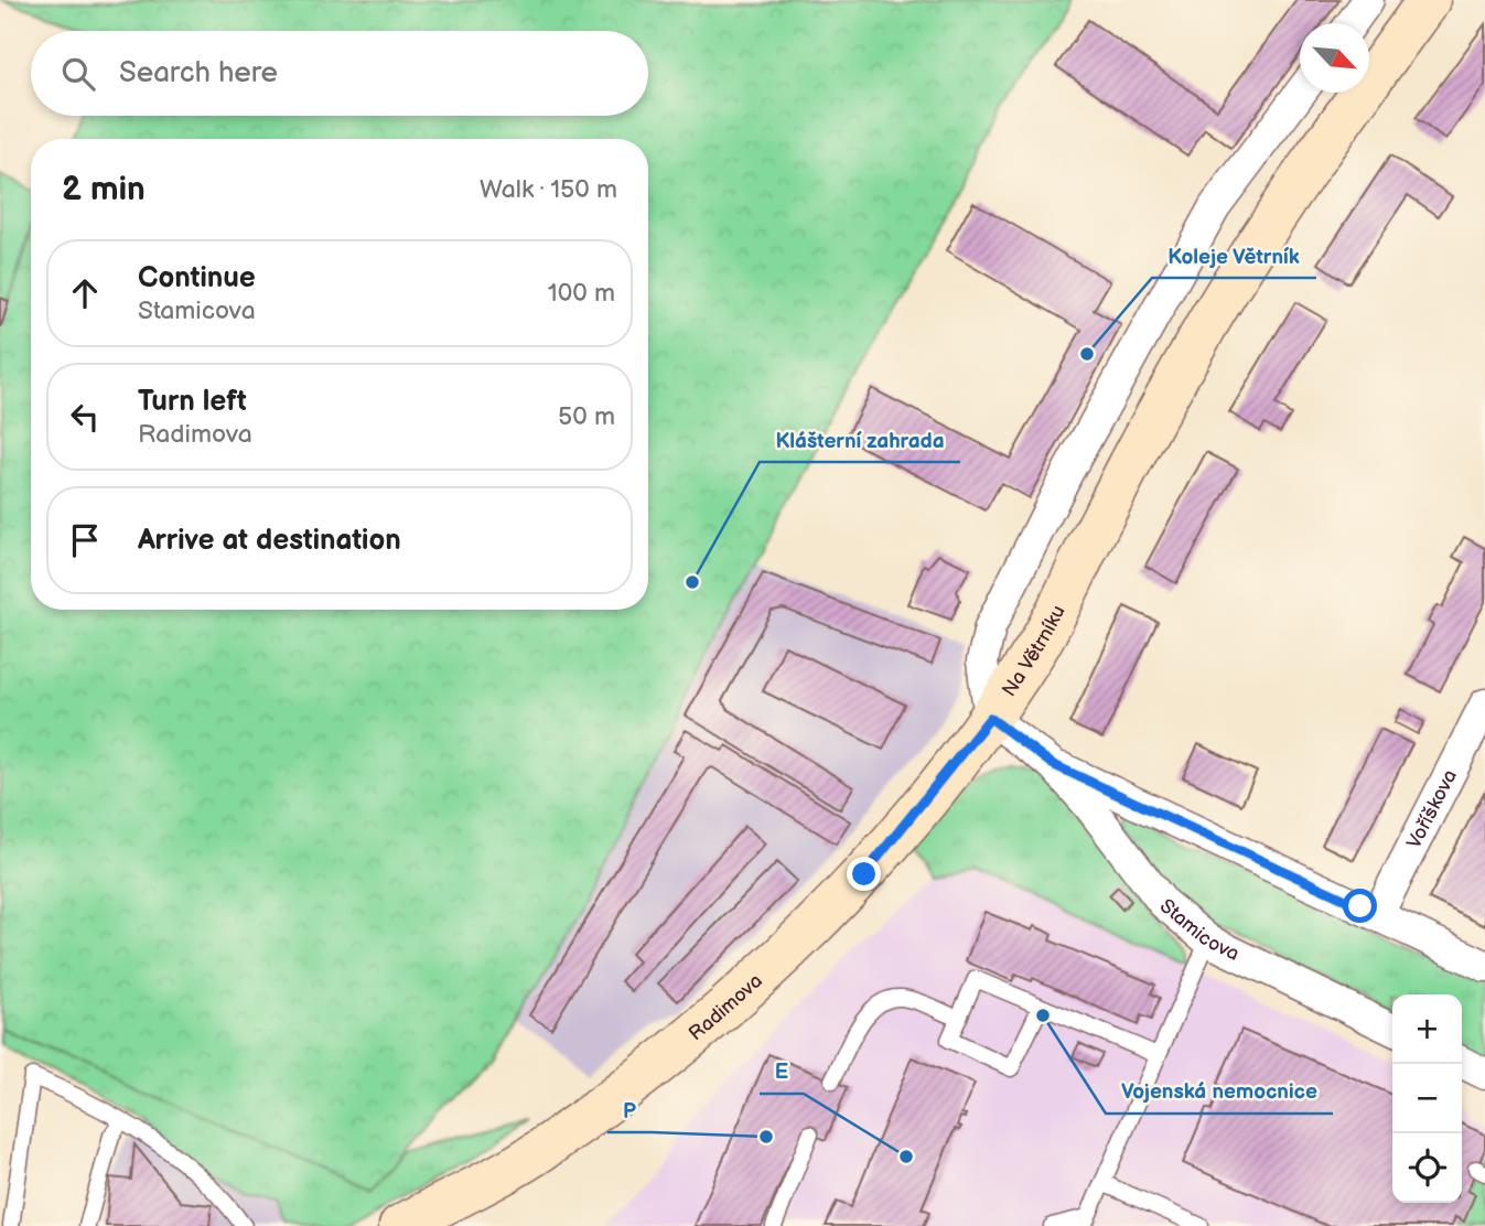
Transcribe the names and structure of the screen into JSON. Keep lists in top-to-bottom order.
{
  "streets": {
    "street": [
      "Na Větrníku",
      "Voříškova",
      "Stamicova",
      "Radimova"
    ]
  },
  "crossings": [
    ["Na Větrníku", "Stamicova"],
    ["Na Větrníku", "Radimova"],
    ["Voříškova", "Stamicova"],
    ["Stamicova", "Radimova"]
  ],
  "places": [
    "Koleje Větrník",
    "Klášterní zahrada",
    "Vojenská nemocnice",
    "P",
    "E"
  ],
  "north": "bottom right",
  "page": {
    "search": "Search here",
    "heading": ["2 min", "Walk · 150 m"],
    "list": [
      ["Continue", "Stamicova", "100 m"],
      ["Turn left", "Radimova", "50 m"],
      "Arrive at destination"
    ],
    "map_buttons": ["+", "−"]
  }
}
